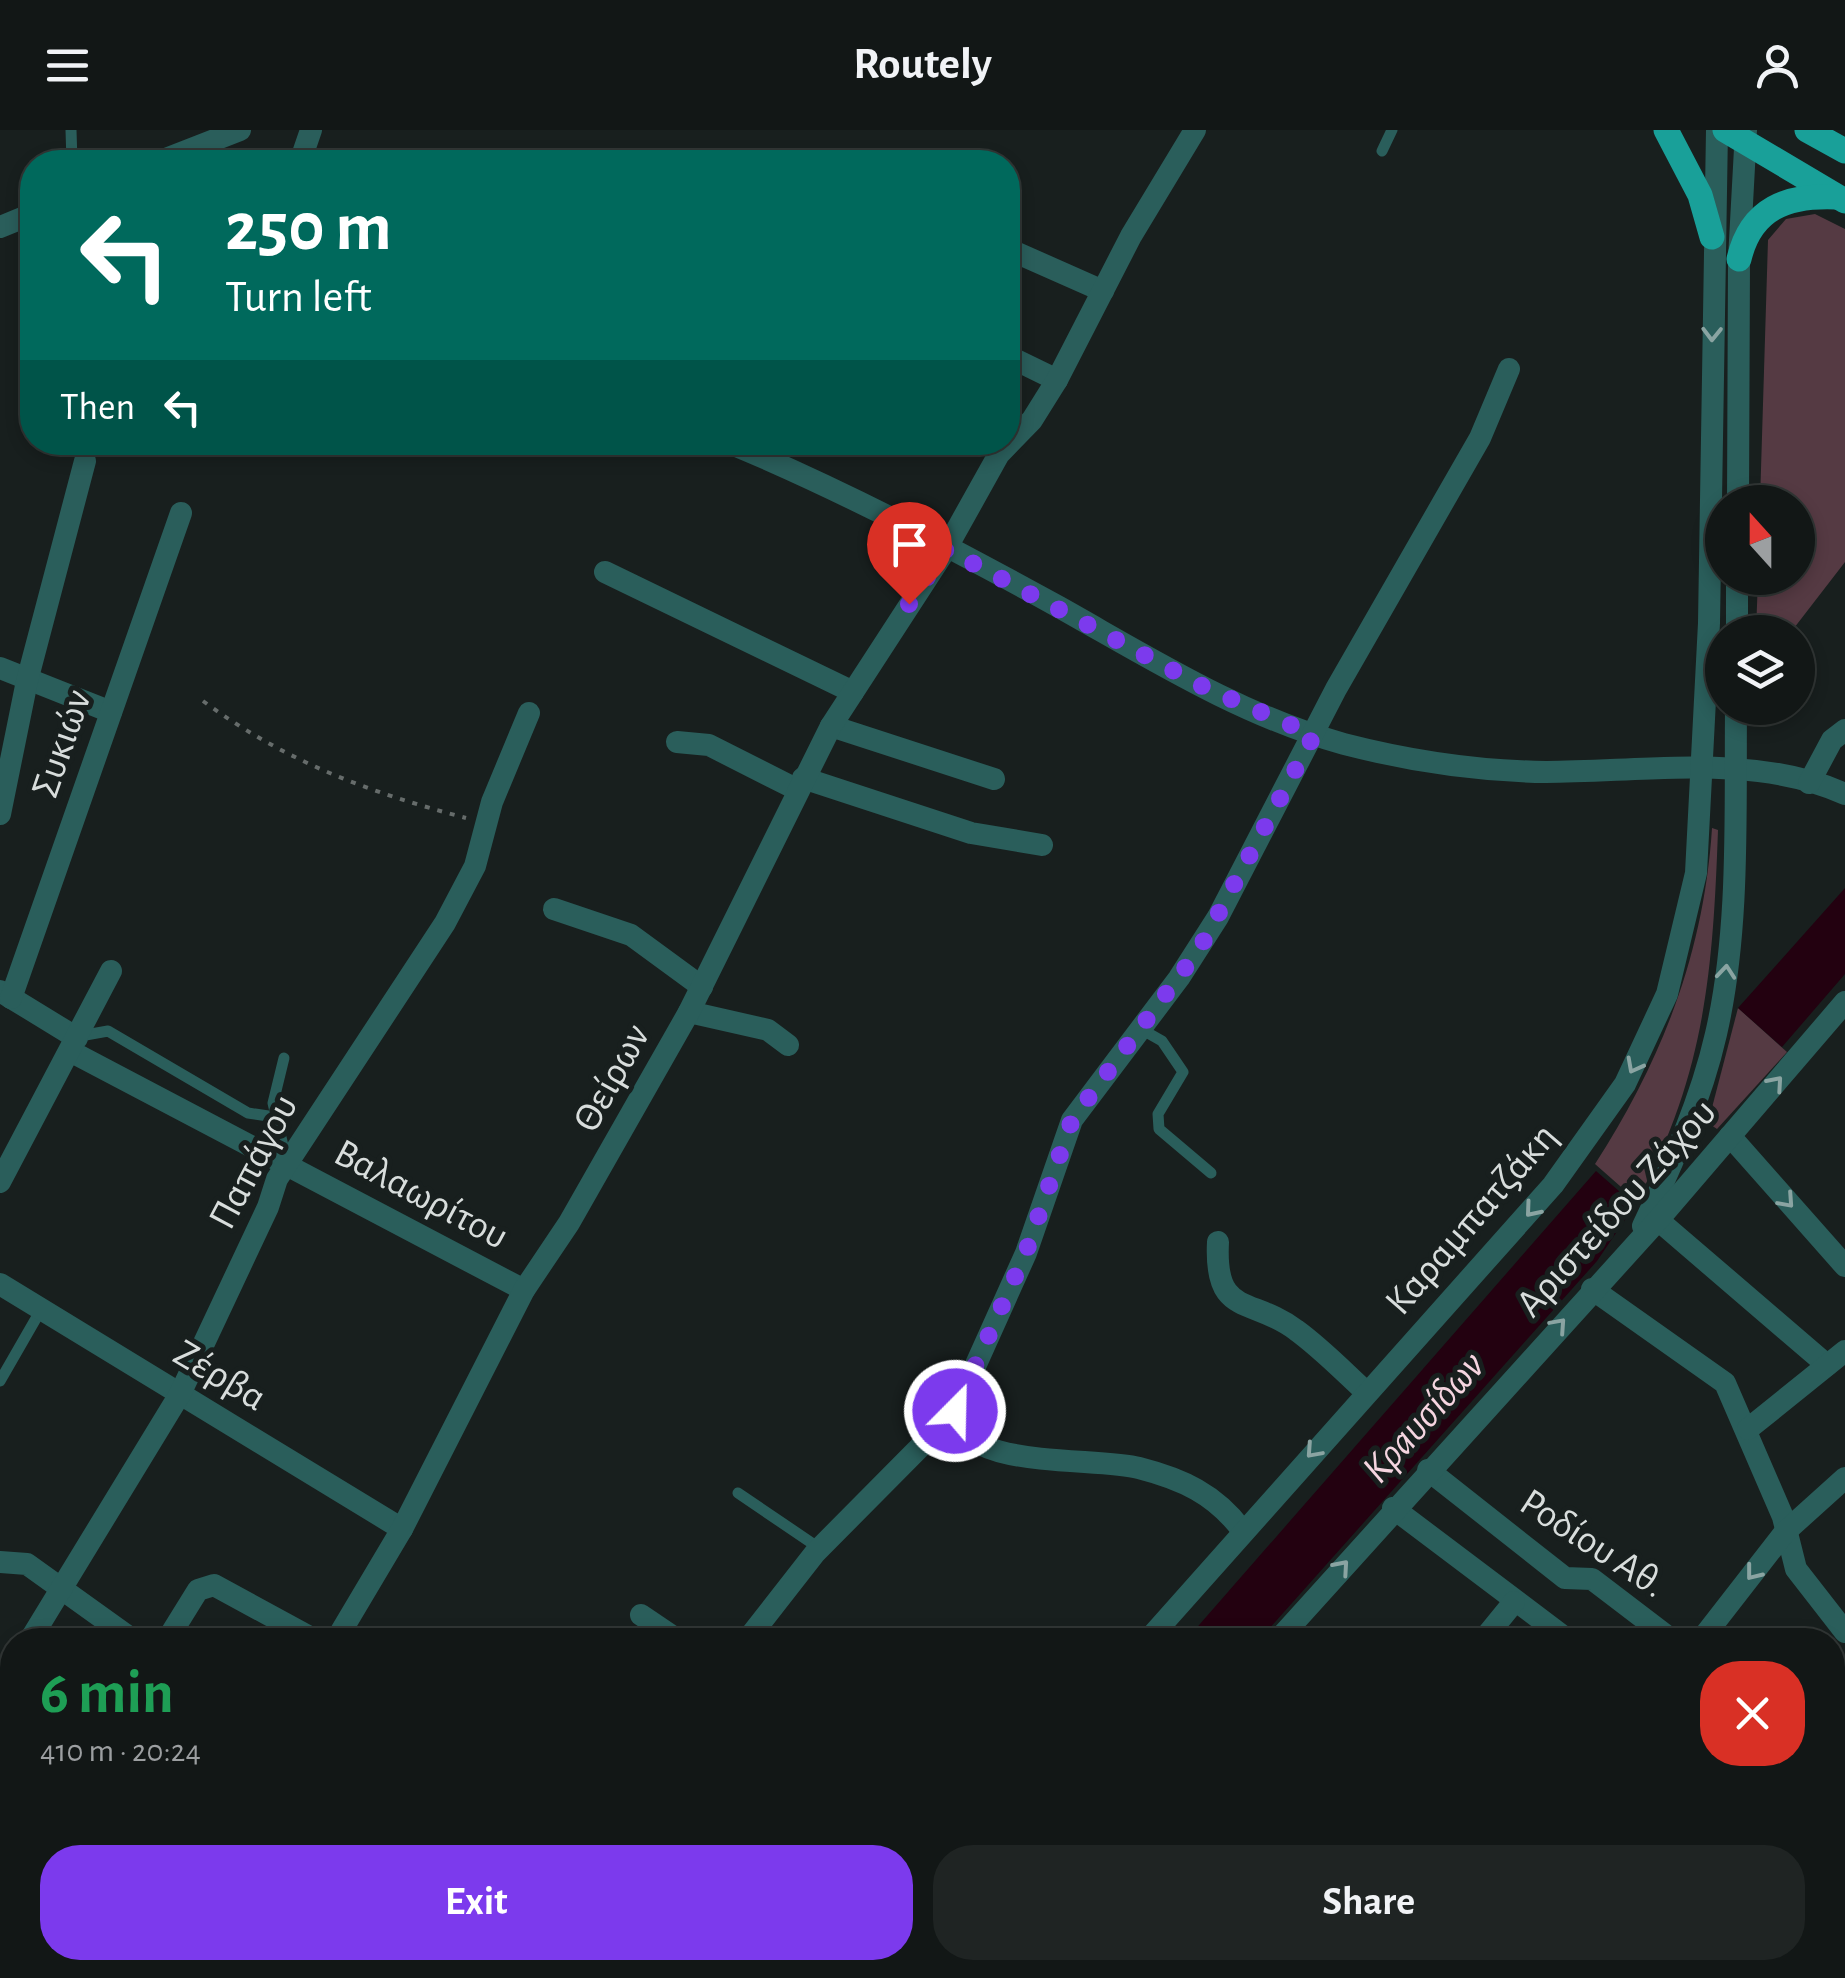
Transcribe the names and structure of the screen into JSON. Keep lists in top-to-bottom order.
{
  "streets": {
    "street": [
      "Συκιών",
      "Θείρων",
      "Παπάγου",
      "Βαλαωρίτου",
      "Αριστείδου Ζάχου",
      "Καραμπατζάκη",
      "Ζέρβα",
      "Ροδίου Αθ."
    ]
  },
  "crossings": [
    ["Συκιών", "Βαλαωρίτου"],
    ["Θείρων", "Βαλαωρίτου"],
    ["Θείρων", "Ζέρβα"],
    ["Παπάγου", "Βαλαωρίτου"],
    ["Παπάγου", "Ζέρβα"],
    ["Αριστείδου Ζάχου", "Ροδίου Αθ."]
  ],
  "one_way": ["Αριστείδου Ζάχου"],
  "water": ["Κραυσίδων"],
  "north": "top",
  "page": {
    "header": "Routely",
    "turn": ["250 m", "Turn left"],
    "then": "Then",
    "heading": ["6 min", "410 m · 20:24"],
    "buttons": ["Exit", "Share"]
  }
}
